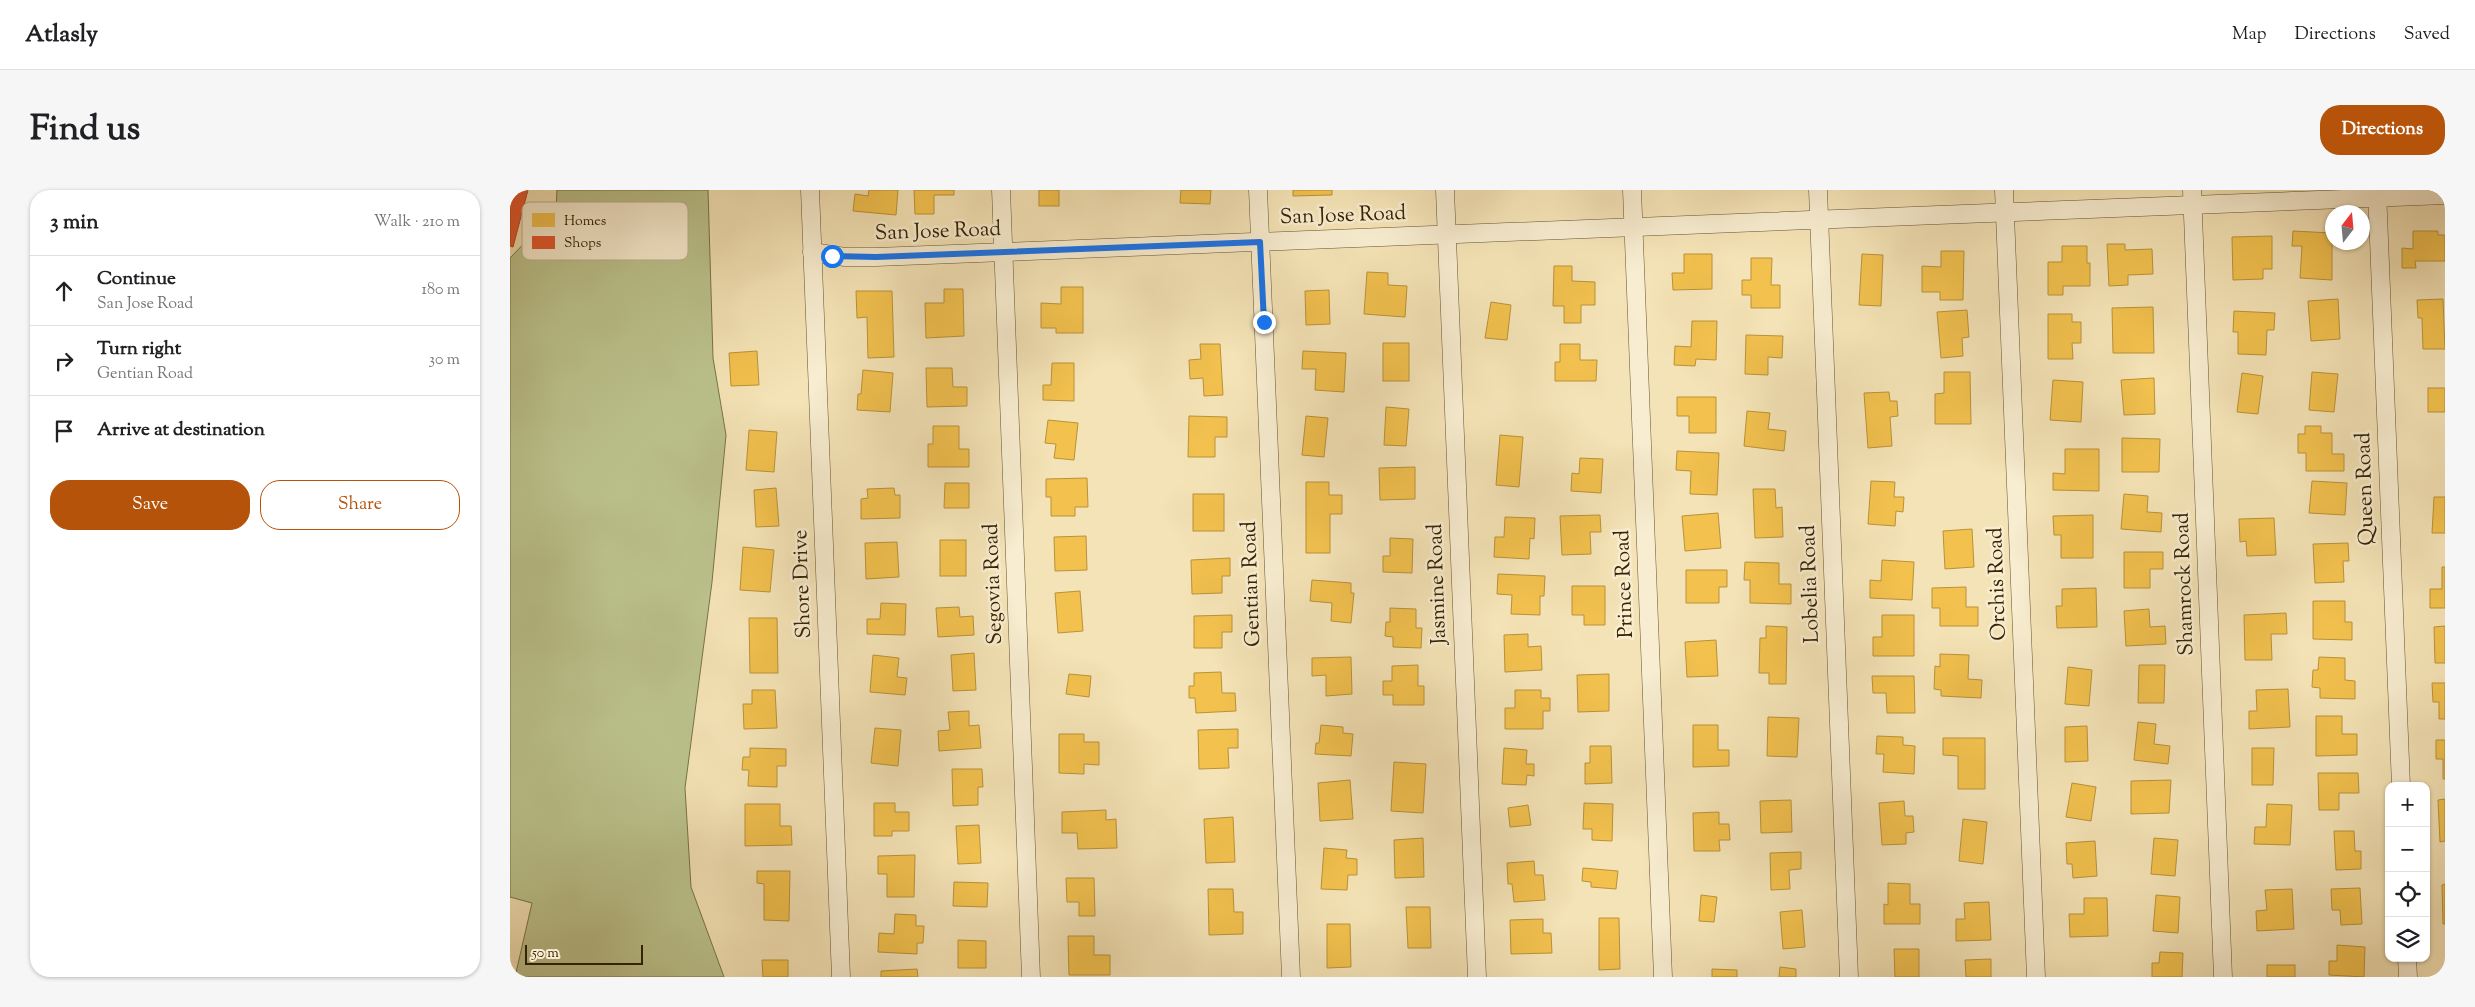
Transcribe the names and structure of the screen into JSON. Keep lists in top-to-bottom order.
{
  "streets": {
    "street": [
      "San Jose Road",
      "Queen Road",
      "Shore Drive",
      "Segovia Road",
      "Gentian Road",
      "Jasmine Road",
      "Prince Road",
      "Lobelia Road",
      "Orchis Road",
      "Shamrock Road"
    ]
  },
  "crossings": [
    ["San Jose Road", "Queen Road"],
    ["San Jose Road", "Shore Drive"],
    ["San Jose Road", "Segovia Road"],
    ["San Jose Road", "Gentian Road"],
    ["San Jose Road", "Jasmine Road"],
    ["San Jose Road", "Prince Road"],
    ["San Jose Road", "Lobelia Road"],
    ["San Jose Road", "Orchis Road"],
    ["San Jose Road", "Shamrock Road"]
  ],
  "legend": ["Homes", "Shops"],
  "scale_bar": "50 m",
  "north": "top",
  "page": {
    "header": "Atlasly",
    "nav": ["Map", "Directions", "Saved"],
    "title": "Find us",
    "buttons": [
      "Directions",
      ["Save", "Share"]
    ],
    "heading": ["3 min", "Walk · 210 m"],
    "list": [
      ["Continue", "San Jose Road", "180 m"],
      ["Turn right", "Gentian Road", "30 m"],
      "Arrive at destination"
    ],
    "map_buttons": ["+", "−"],
    "scale": "50 m"
  }
}
